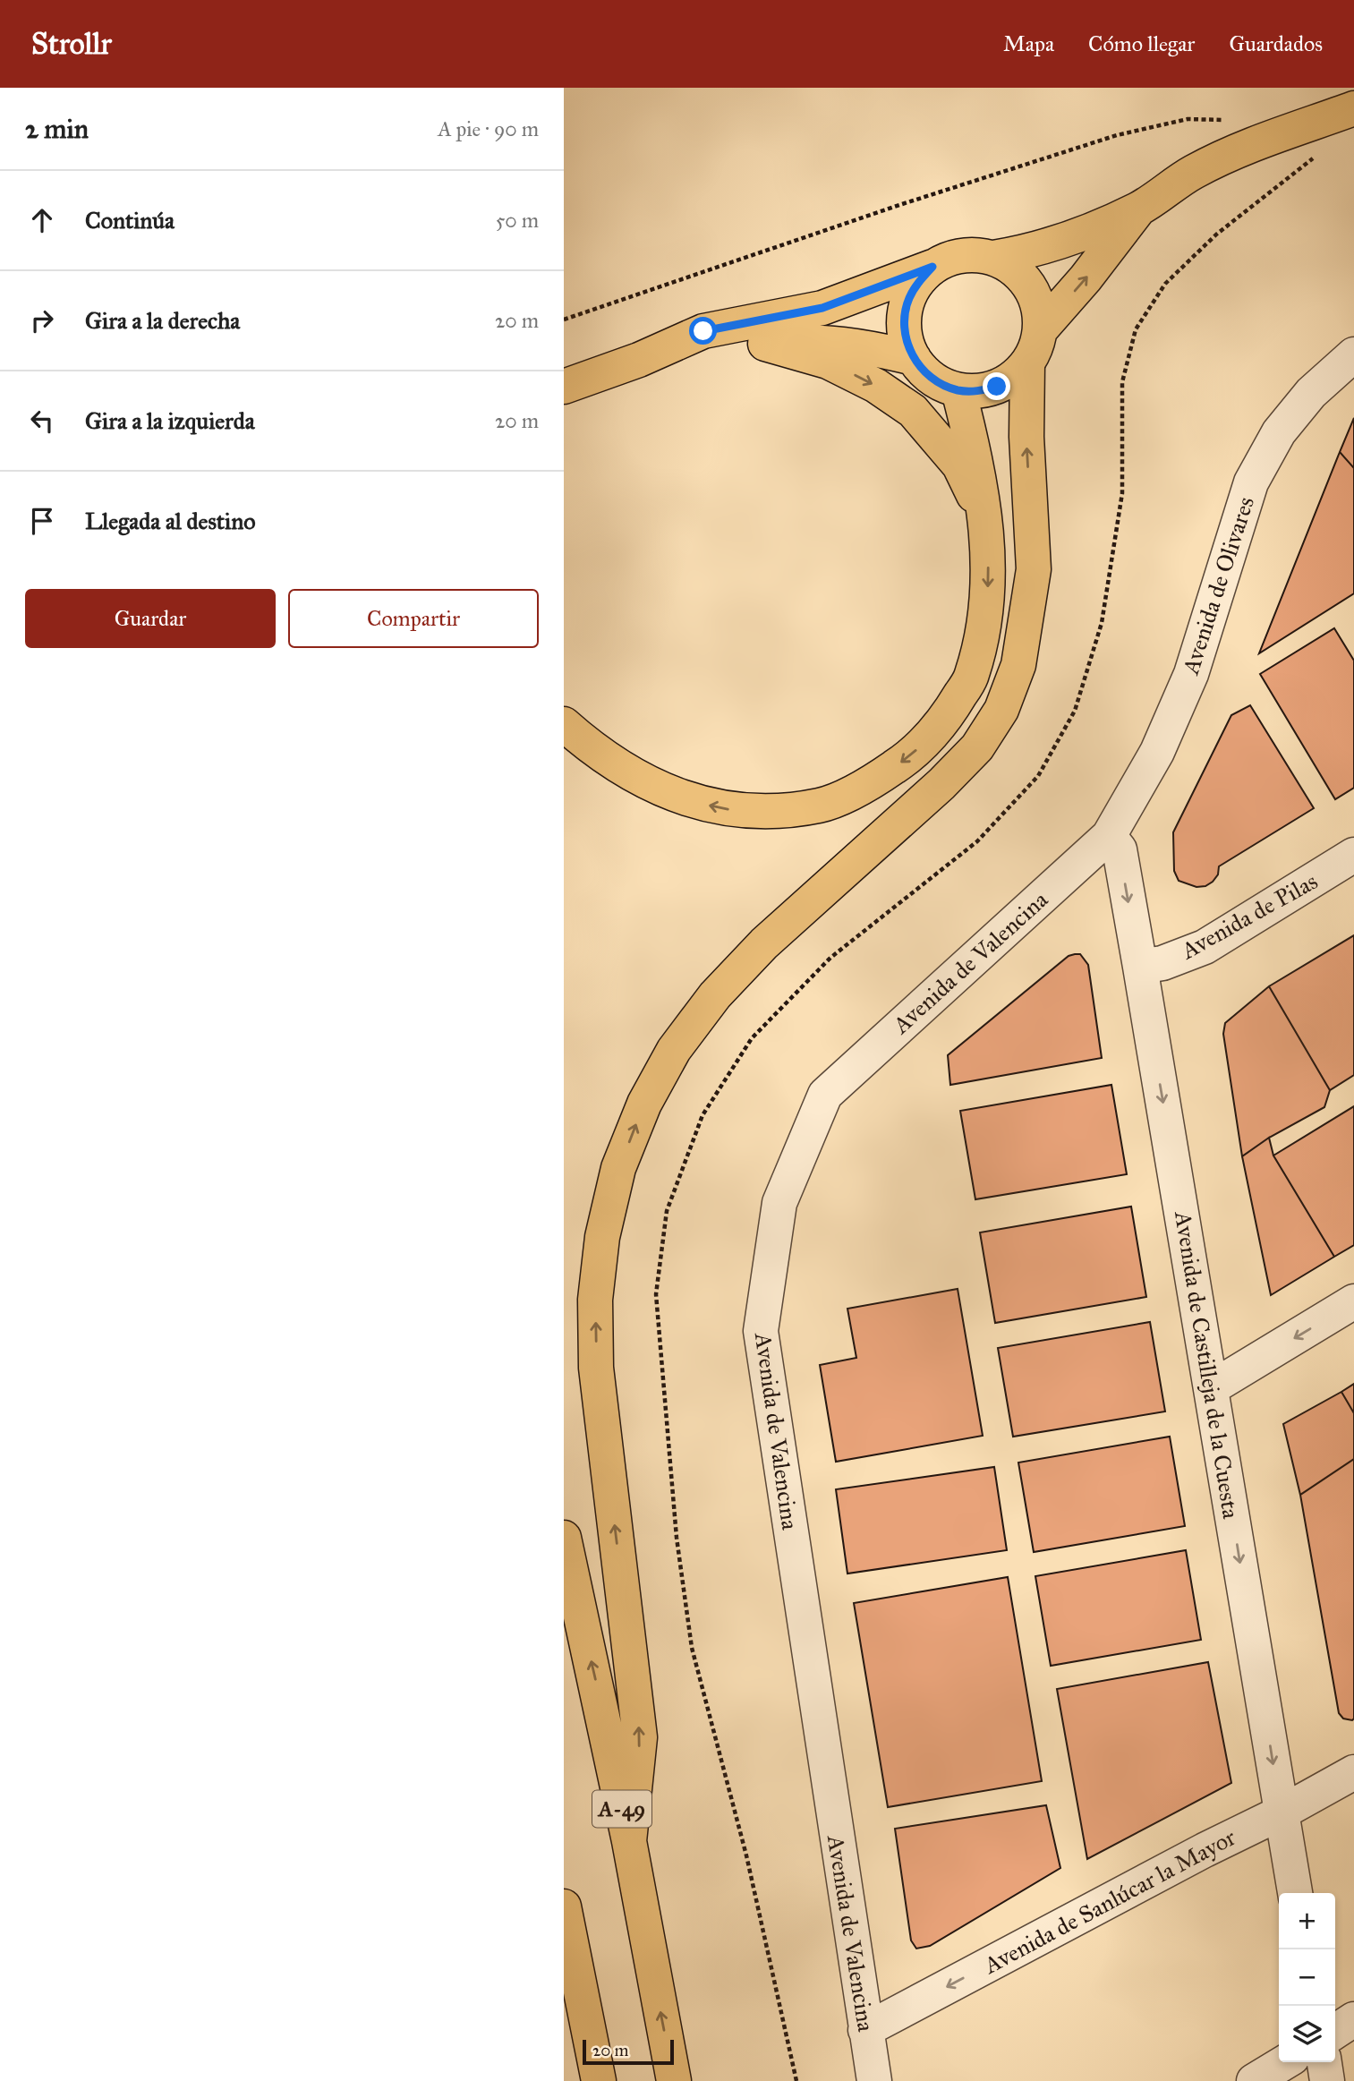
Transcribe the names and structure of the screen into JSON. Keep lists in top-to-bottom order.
{
  "streets": {
    "main road": ["A-49"],
    "street": [
      "Avenida de Olivares",
      "Avenida de Pilas",
      "Avenida de Valencina",
      "Avenida de Castilleja de la Cuesta",
      "Avenida de Sanlúcar la Mayor"
    ]
  },
  "crossings": [
    ["Avenida de Olivares", "Avenida de Valencina"],
    ["Avenida de Olivares", "Avenida de Castilleja de la Cuesta"],
    ["Avenida de Pilas", "Avenida de Castilleja de la Cuesta"],
    ["Avenida de Valencina", "Avenida de Castilleja de la Cuesta"],
    ["Avenida de Valencina", "Avenida de Sanlúcar la Mayor"],
    ["Avenida de Castilleja de la Cuesta", "Avenida de Sanlúcar la Mayor"]
  ],
  "one_way": ["Avenida de Castilleja de la Cuesta", "Avenida de Sanlúcar la Mayor"],
  "scale_bar": "20 m",
  "page": {
    "header": "Strollr",
    "nav": ["Mapa", "Cómo llegar", "Guardados"],
    "heading": ["2 min", "A pie · 90 m"],
    "list": [
      ["Continúa", "50 m"],
      ["Gira a la derecha", "20 m"],
      ["Gira a la izquierda", "20 m"],
      "Llegada al destino"
    ],
    "buttons": ["Guardar", "Compartir"],
    "map_buttons": ["+", "−"],
    "scale": "20 m"
  }
}
